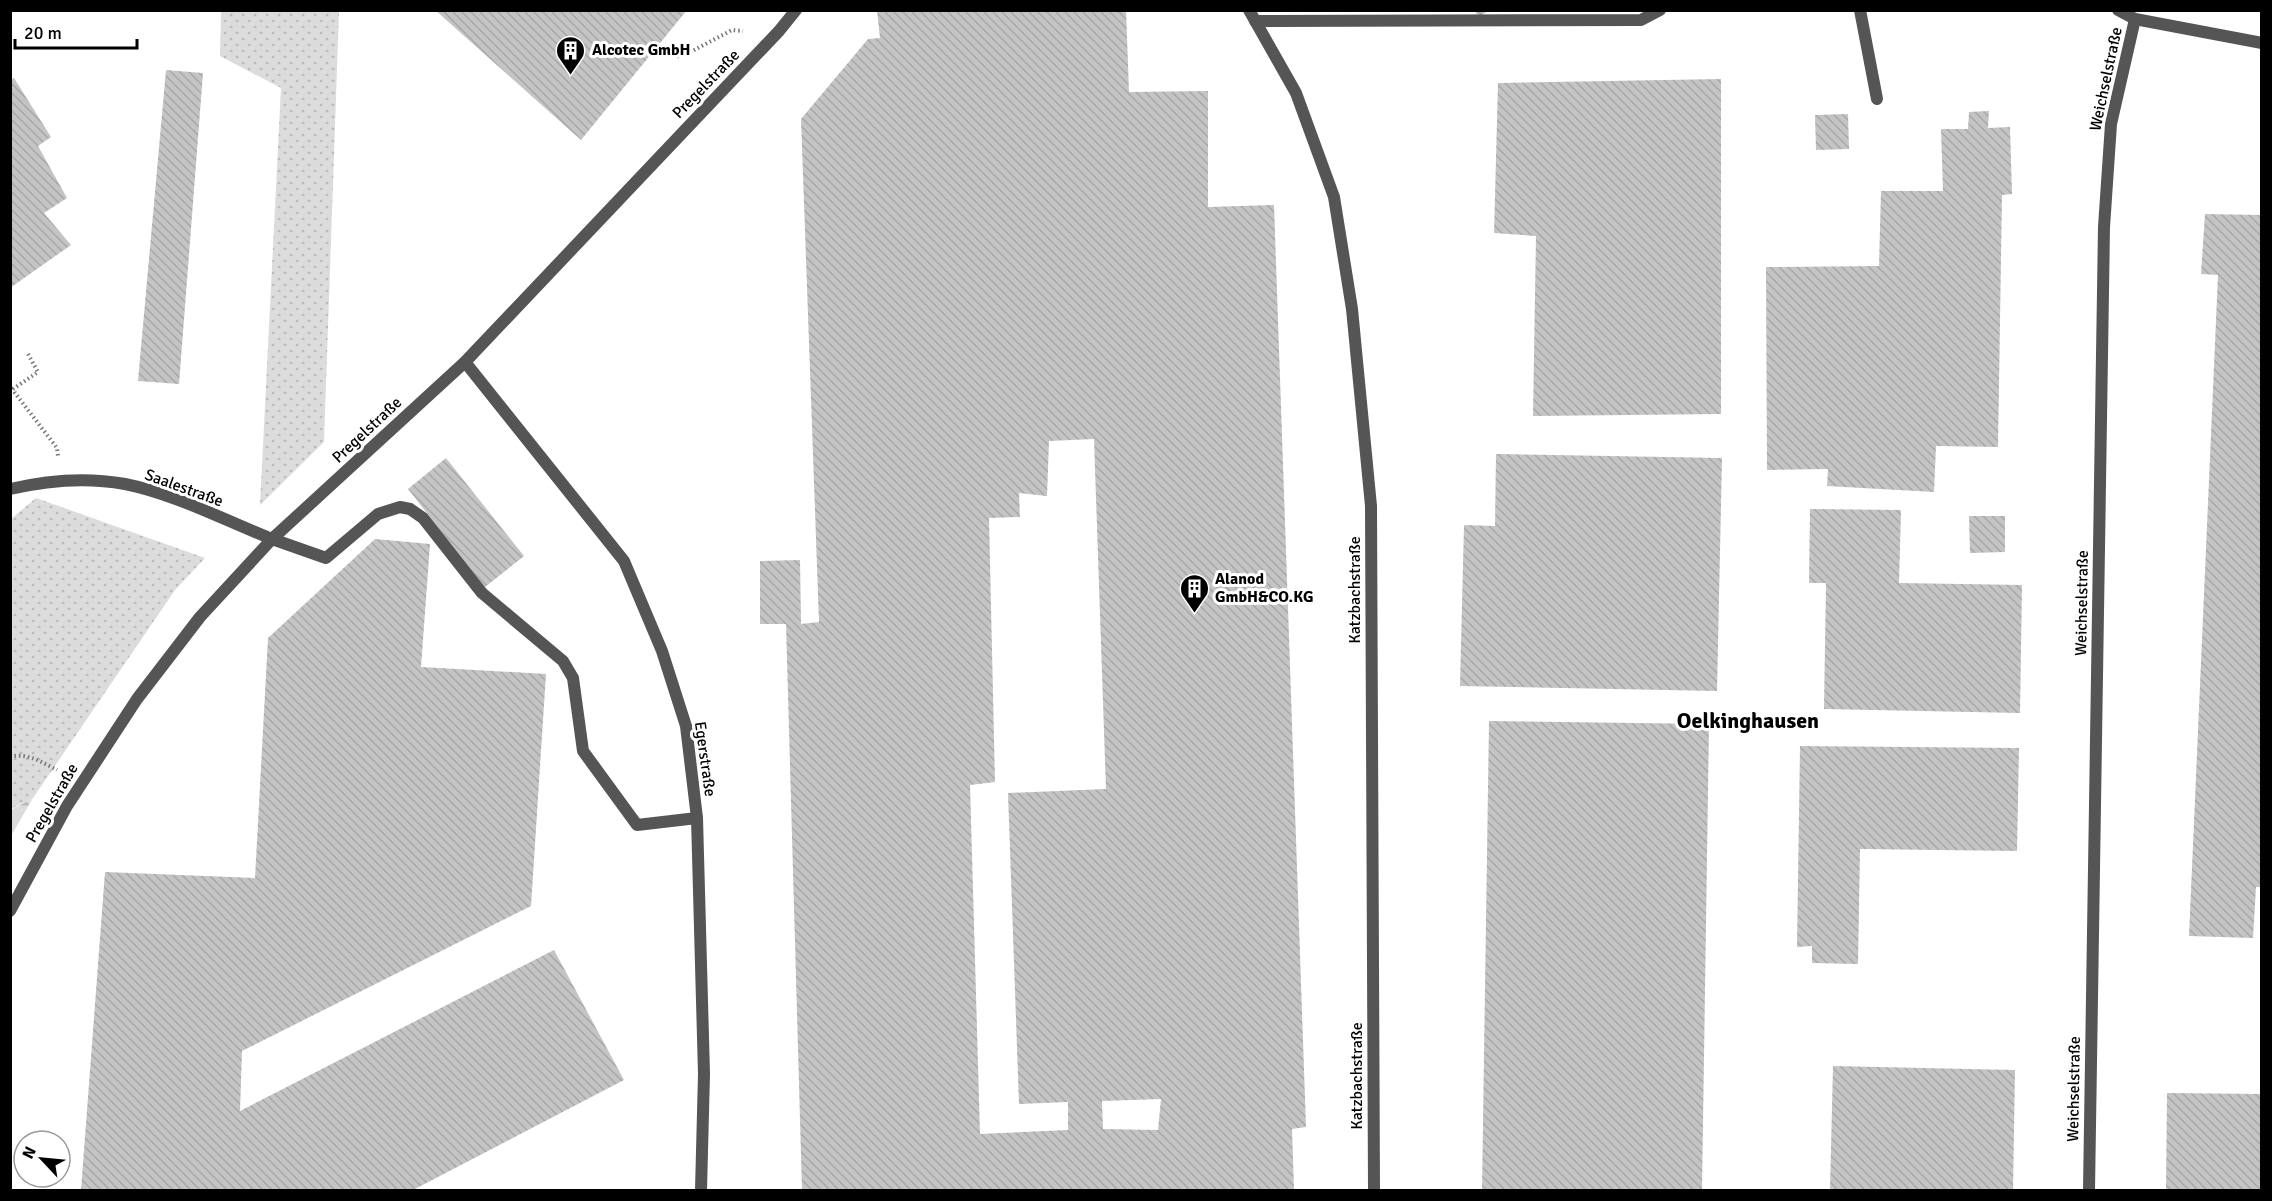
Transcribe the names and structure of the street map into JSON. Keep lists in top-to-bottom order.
{
  "streets": {
    "street": [
      "Weichselstraße",
      "Pregelstraße",
      "Saalestraße",
      "Katzbachstraße",
      "Egerstraße"
    ]
  },
  "crossings": [
    ["Pregelstraße", "Saalestraße"],
    ["Pregelstraße", "Egerstraße"],
    ["Saalestraße", "Egerstraße"]
  ],
  "districts": ["Oelkinghausen"],
  "places": {
    "building": ["Alcotec GmbH", "Alanod GmbH&CO.KG"]
  },
  "scale_bar": "20 m",
  "north": "top left"
}
